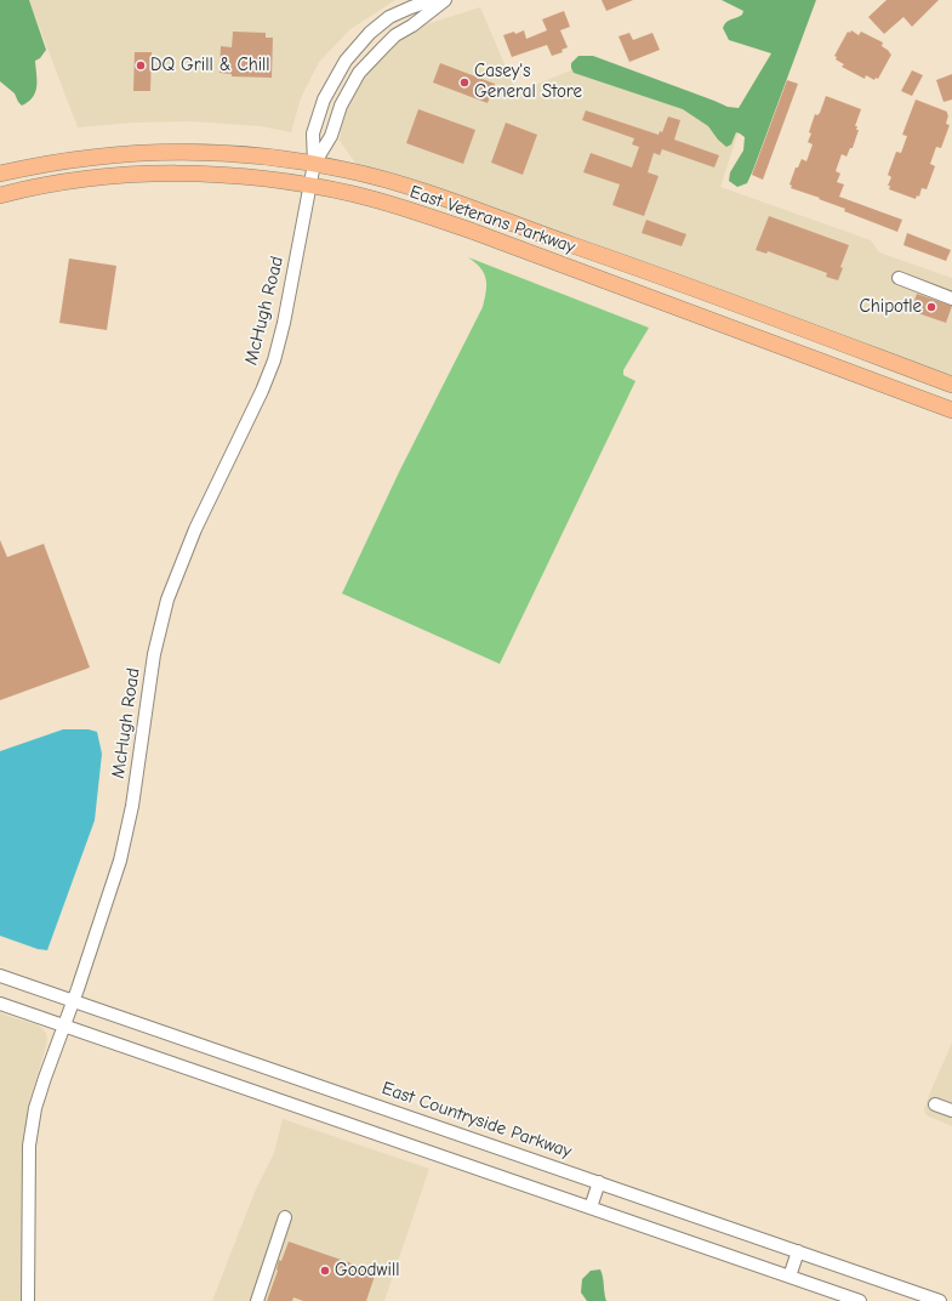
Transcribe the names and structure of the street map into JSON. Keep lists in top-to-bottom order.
{
  "streets": {
    "main road": ["East Veterans Parkway"],
    "street": ["McHugh Road", "East Countryside Parkway"]
  },
  "crossings": [
    ["East Veterans Parkway", "McHugh Road"],
    ["McHugh Road", "East Countryside Parkway"]
  ],
  "places": [
    "DQ Grill & Chill",
    "Casey's General Store",
    "Chipotle",
    "Goodwill"
  ]
}
